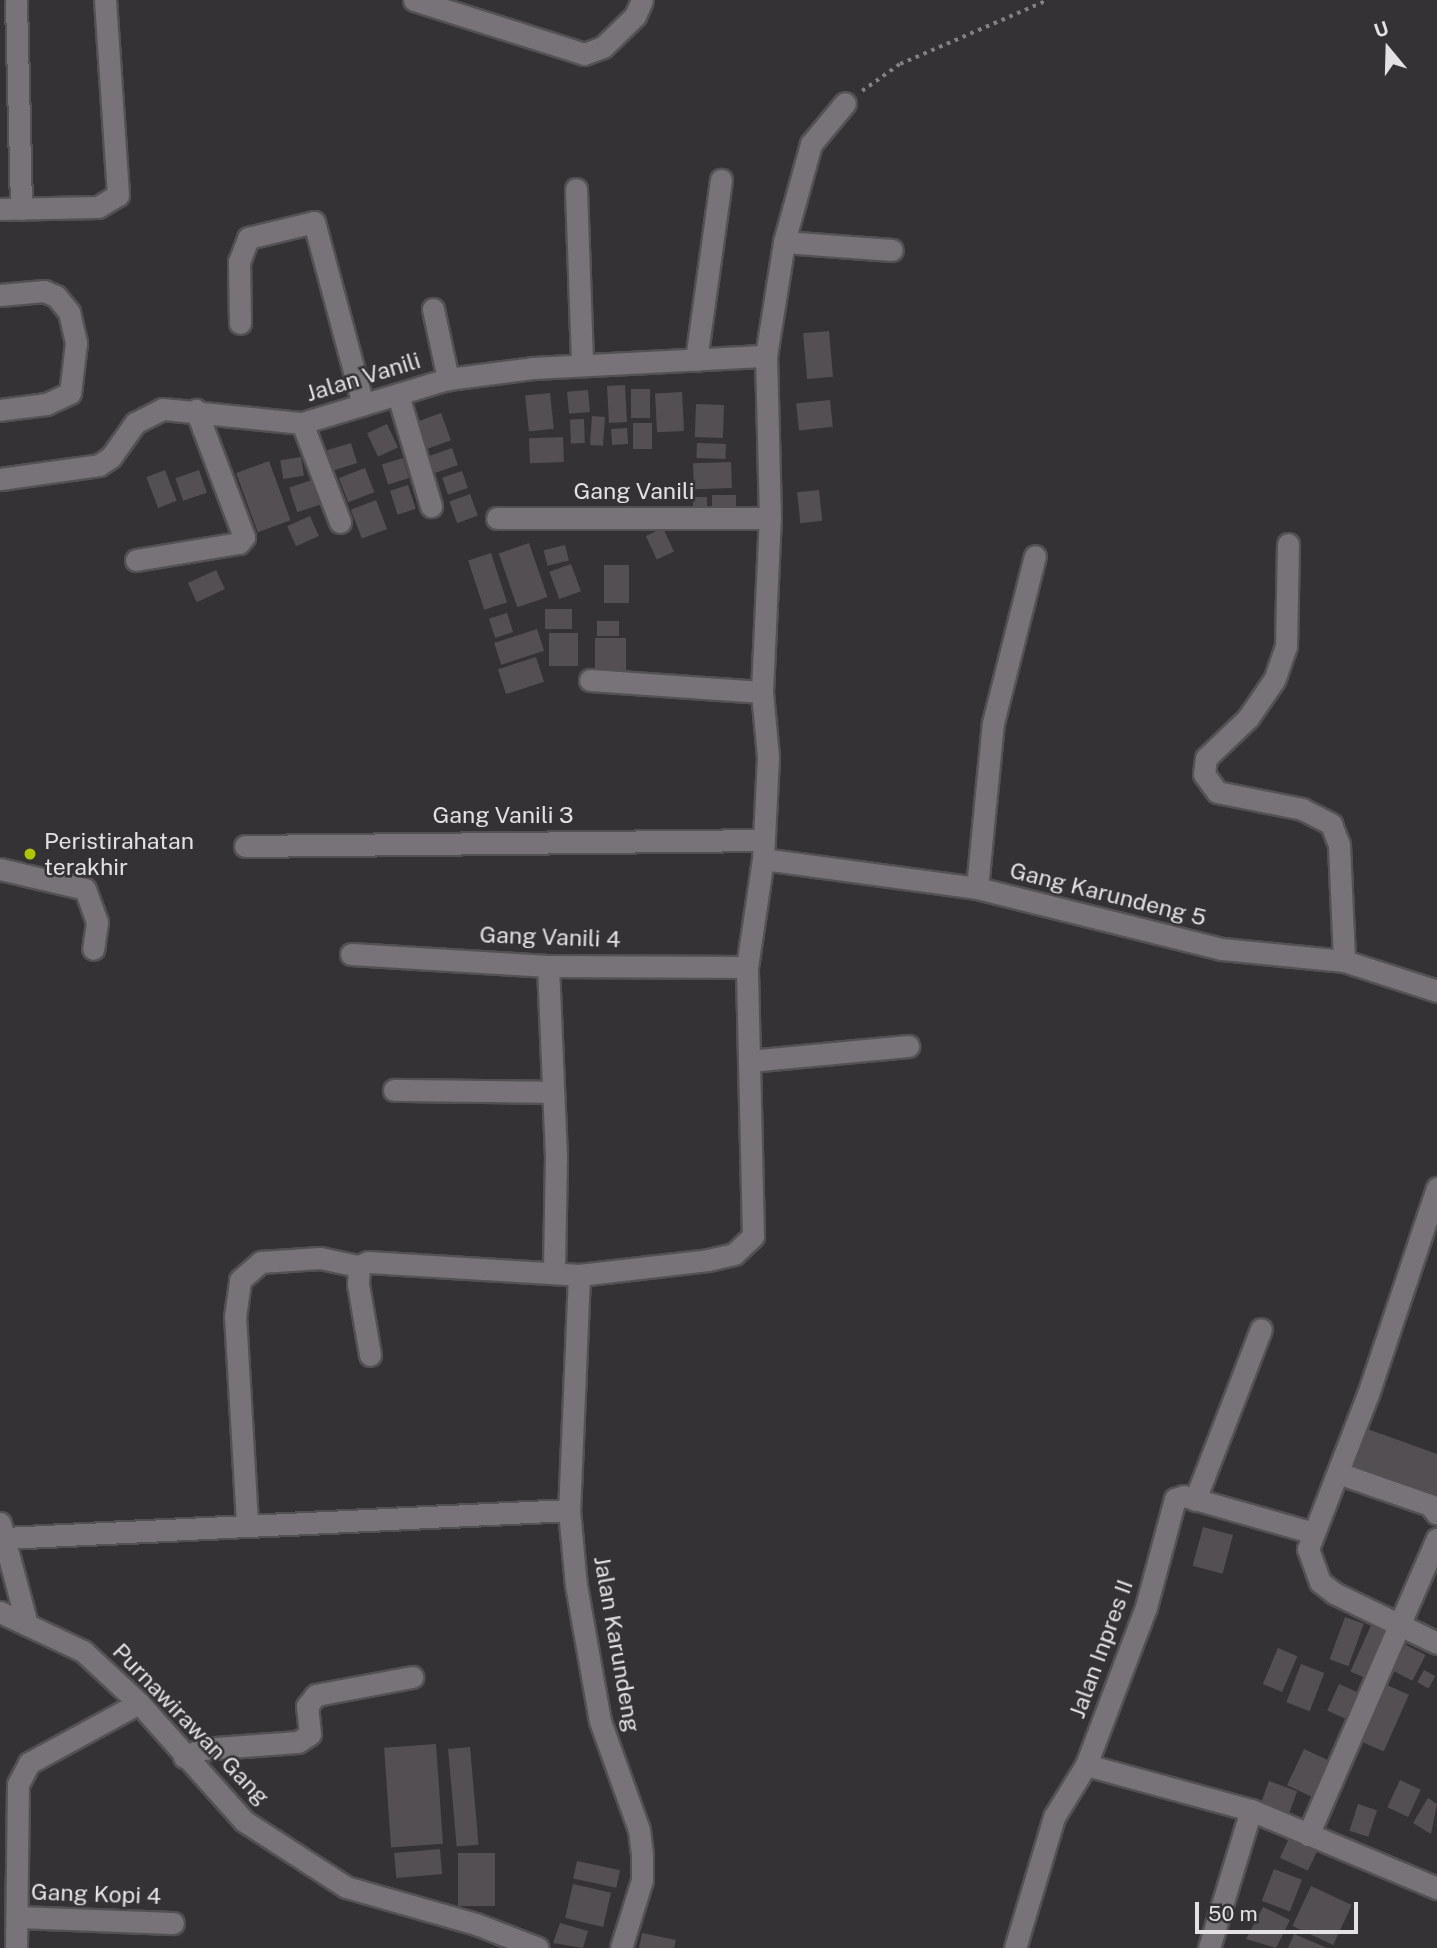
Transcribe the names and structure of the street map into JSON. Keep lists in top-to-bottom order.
{
  "streets": {
    "street": [
      "Jalan Vanili",
      "Gang Vanili",
      "Gang Vanili 3",
      "Gang Karundeng 5",
      "Gang Vanili 4",
      "Jalan Karundeng",
      "Jalan Inpres II",
      "Purnawirawan Gang",
      "Gang Kopi 4"
    ]
  },
  "crossings": [
    ["Gang Vanili 3", "Gang Karundeng 5"]
  ],
  "places": ["Peristirahatan terakhir"],
  "scale_bar": "50 m",
  "north": "top"
}
